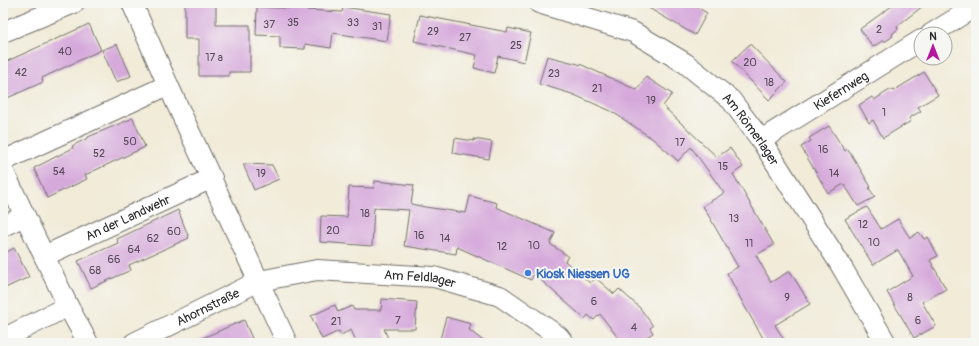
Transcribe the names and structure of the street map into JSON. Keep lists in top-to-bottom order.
{
  "streets": {
    "street": [
      "Kiefernweg",
      "Am Römerlager",
      "An der Landwehr",
      "Am Feldlager",
      "Ahornstraße"
    ]
  },
  "crossings": [
    ["Kiefernweg", "Am Römerlager"],
    ["Am Feldlager", "Ahornstraße"]
  ],
  "places": ["Kiosk Niessen UG"],
  "house_numbers": [
    "35",
    "33",
    "37",
    "31",
    "2",
    "29",
    "27",
    "25",
    "40",
    "17 a",
    "20",
    "42",
    "23",
    "18",
    "21",
    "19",
    "1",
    "50",
    "17",
    "16",
    "52",
    "15",
    "54",
    "19",
    "14",
    "18",
    "13",
    "12",
    "20",
    "60",
    "16",
    "62",
    "14",
    "10",
    "11",
    "10",
    "12",
    "64",
    "66",
    "68",
    "9",
    "8",
    "6",
    "7",
    "6",
    "21",
    "4"
  ],
  "north": "top"
}
